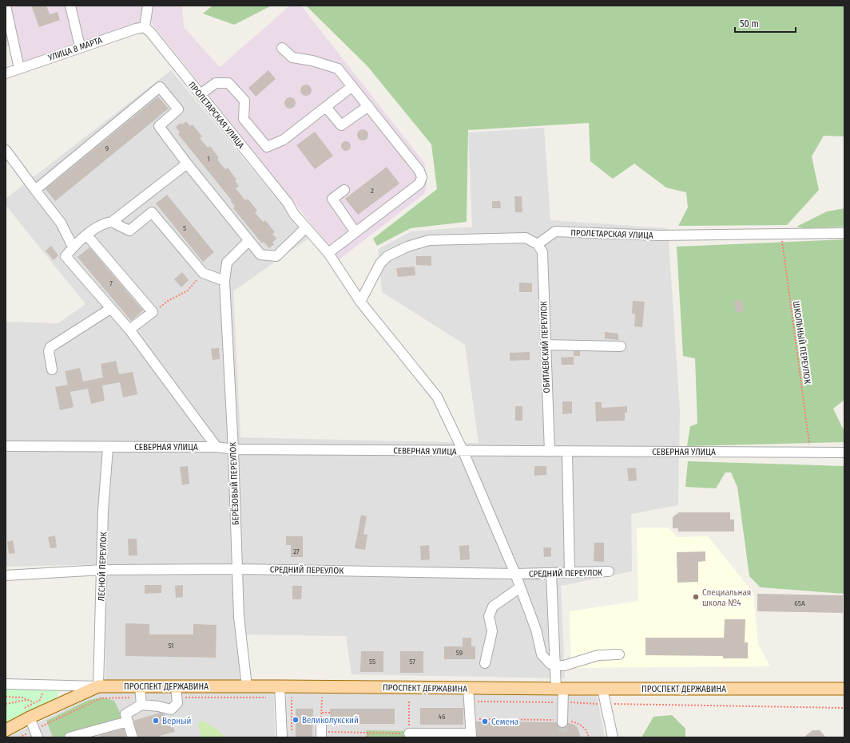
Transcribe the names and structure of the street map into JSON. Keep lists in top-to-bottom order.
{
  "streets": {
    "main road": ["ПРОСПЕКТ ДЕРЖАВИНА"],
    "street": [
      "УЛИЦА 8 МАРТА",
      "ПРОЛЕТАРСКАЯ УЛИЦА",
      "ОБИТАЕВСКИЙ ПЕРЕУЛОК",
      "СЕВЕРНАЯ УЛИЦА",
      "БЕРЁЗОВЫЙ ПЕРЕУЛОК",
      "ЛЕСНОЙ ПЕРЕУЛОК",
      "СРЕДНИЙ ПЕРЕУЛОК"
    ],
    "path": ["ШКОЛЬНЫЙ ПЕРЕУЛОК"]
  },
  "crossings": [
    ["УЛИЦА 8 МАРТА", "ПРОЛЕТАРСКАЯ УЛИЦА"],
    ["ПРОЛЕТАРСКАЯ УЛИЦА", "ШКОЛЬНЫЙ ПЕРЕУЛОК"],
    ["ПРОЛЕТАРСКАЯ УЛИЦА", "ОБИТАЕВСКИЙ ПЕРЕУЛОК"],
    ["ПРОЛЕТАРСКАЯ УЛИЦА", "СЕВЕРНАЯ УЛИЦА"],
    ["ПРОЛЕТАРСКАЯ УЛИЦА", "СРЕДНИЙ ПЕРЕУЛОК"],
    ["ШКОЛЬНЫЙ ПЕРЕУЛОК", "СЕВЕРНАЯ УЛИЦА"],
    ["ОБИТАЕВСКИЙ ПЕРЕУЛОК", "СЕВЕРНАЯ УЛИЦА"],
    ["СЕВЕРНАЯ УЛИЦА", "БЕРЁЗОВЫЙ ПЕРЕУЛОК"],
    ["СЕВЕРНАЯ УЛИЦА", "ЛЕСНОЙ ПЕРЕУЛОК"],
    ["БЕРЁЗОВЫЙ ПЕРЕУЛОК", "СРЕДНИЙ ПЕРЕУЛОК"],
    ["БЕРЁЗОВЫЙ ПЕРЕУЛОК", "ПРОСПЕКТ ДЕРЖАВИНА"],
    ["ЛЕСНОЙ ПЕРЕУЛОК", "СРЕДНИЙ ПЕРЕУЛОК"],
    ["ЛЕСНОЙ ПЕРЕУЛОК", "ПРОСПЕКТ ДЕРЖАВИНА"]
  ],
  "places": [
    "Специальная школа №4",
    "Великолукский",
    "Верный",
    "Семена"
  ],
  "house_numbers": [
    "9",
    "1",
    "2",
    "5",
    "7",
    "27",
    "65А",
    "51",
    "59",
    "55",
    "57",
    "46"
  ],
  "scale_bar": "50 m"
}
